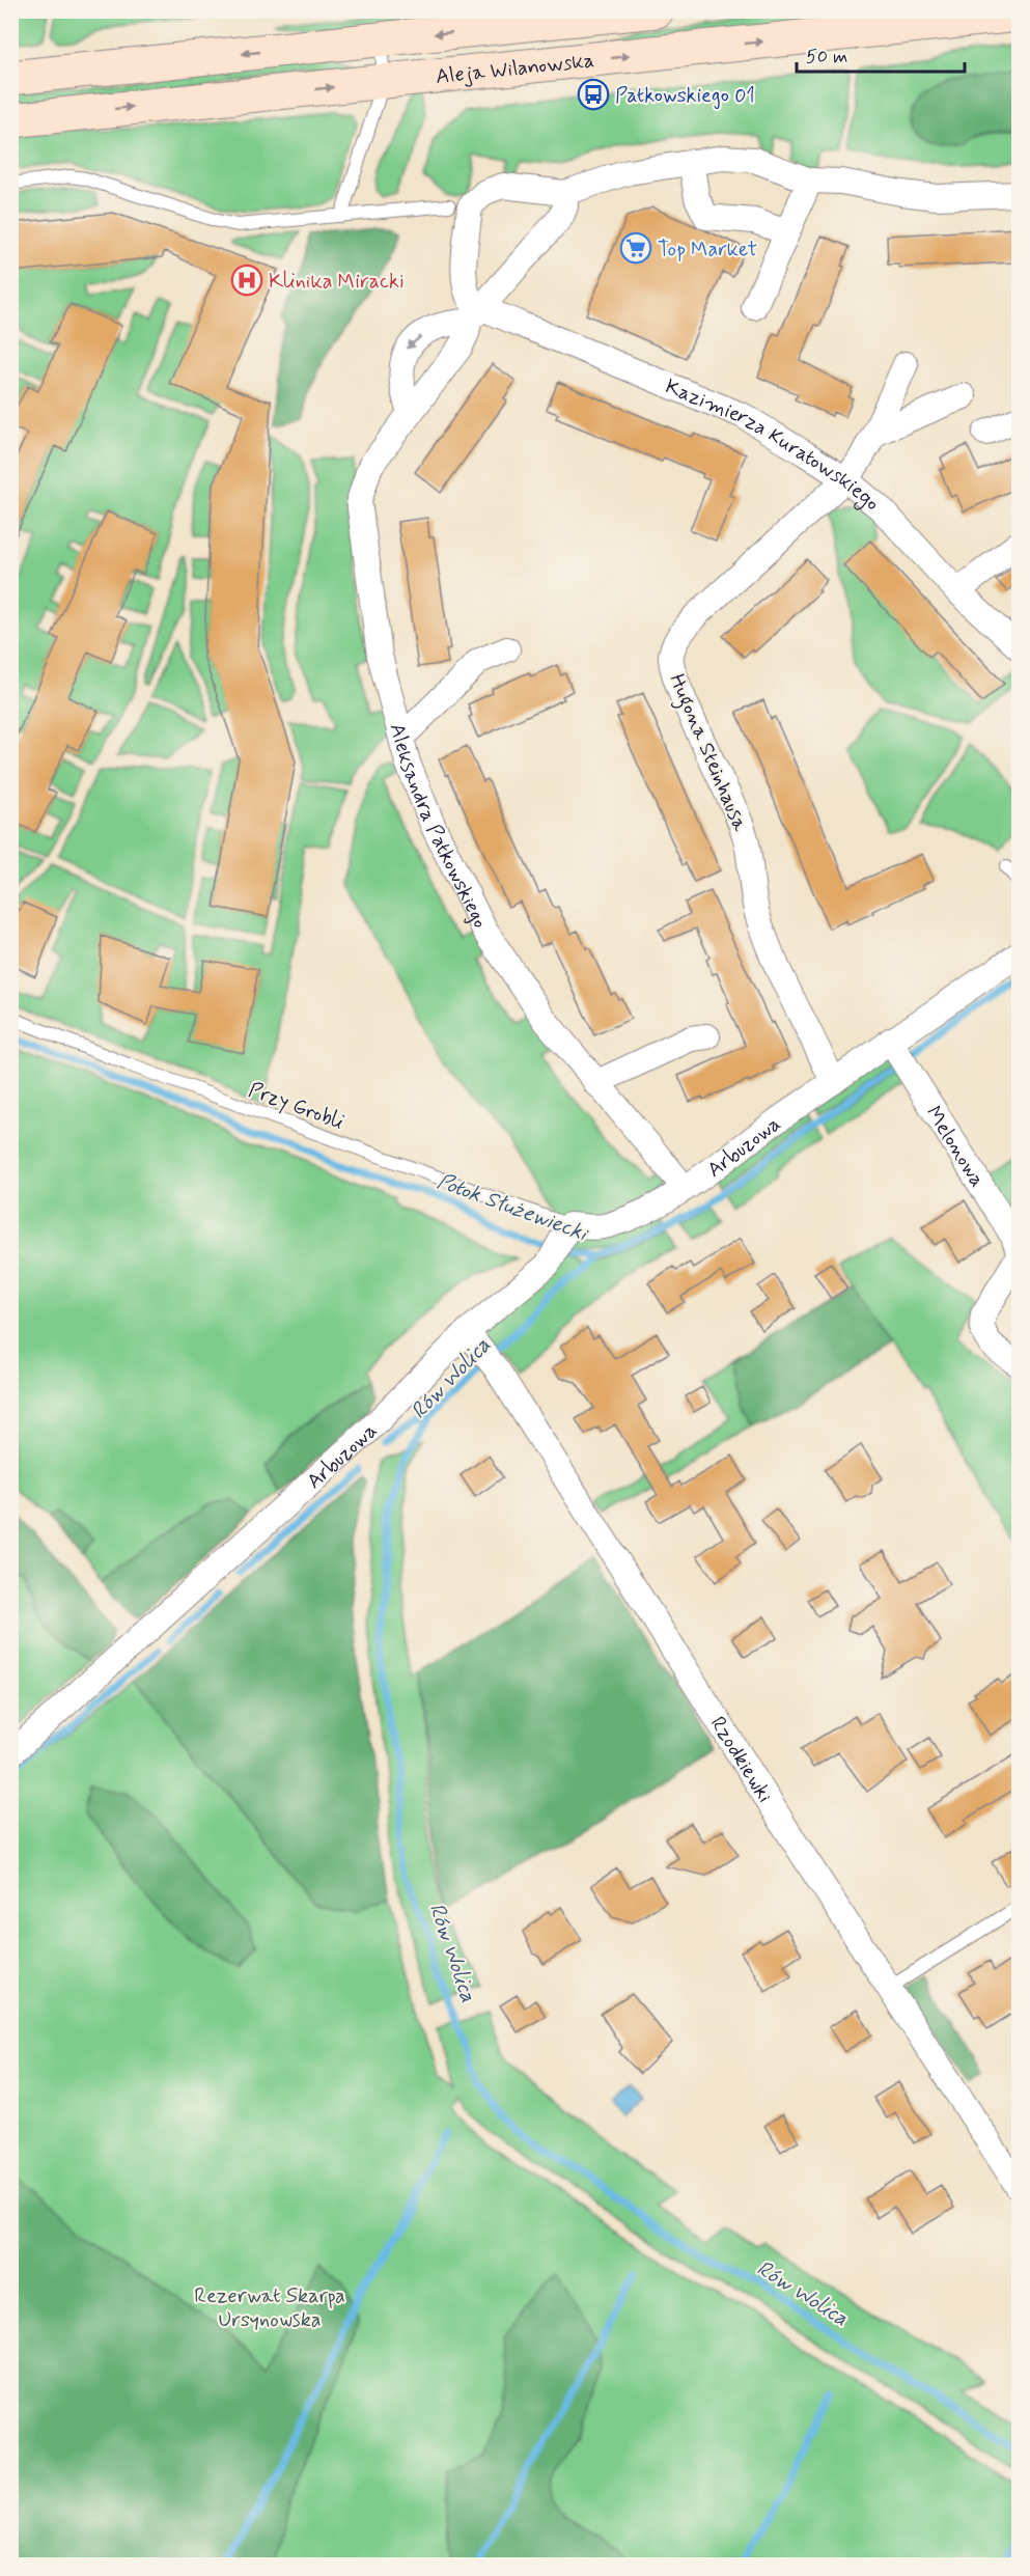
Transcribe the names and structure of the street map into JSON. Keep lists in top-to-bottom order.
{
  "streets": {
    "main road": ["Aleja Wilanowska"],
    "street": [
      "Kazimierza Kuratowskiego",
      "Hugona Steinhausa",
      "Aleksandra Patkowskiego",
      "Arbuzowa",
      "Melonowa",
      "Rzodkiewki"
    ],
    "lane": ["Przy Grobli"]
  },
  "crossings": [
    ["Kazimierza Kuratowskiego", "Hugona Steinhausa"],
    ["Kazimierza Kuratowskiego", "Aleksandra Patkowskiego"],
    ["Hugona Steinhausa", "Arbuzowa"],
    ["Aleksandra Patkowskiego", "Arbuzowa"],
    ["Przy Grobli", "Arbuzowa"],
    ["Arbuzowa", "Melonowa"],
    ["Arbuzowa", "Rzodkiewki"]
  ],
  "water": ["Potok Służewiecki", "Rów Wolica"],
  "parks": ["Rezerwat Skarpa Ursynowska"],
  "places": {
    "bus stop": ["Patkowskiego 01"],
    "supermarket": ["Top Market"],
    "hospital": ["Klinika Miracki"]
  },
  "scale_bar": "50 m"
}
